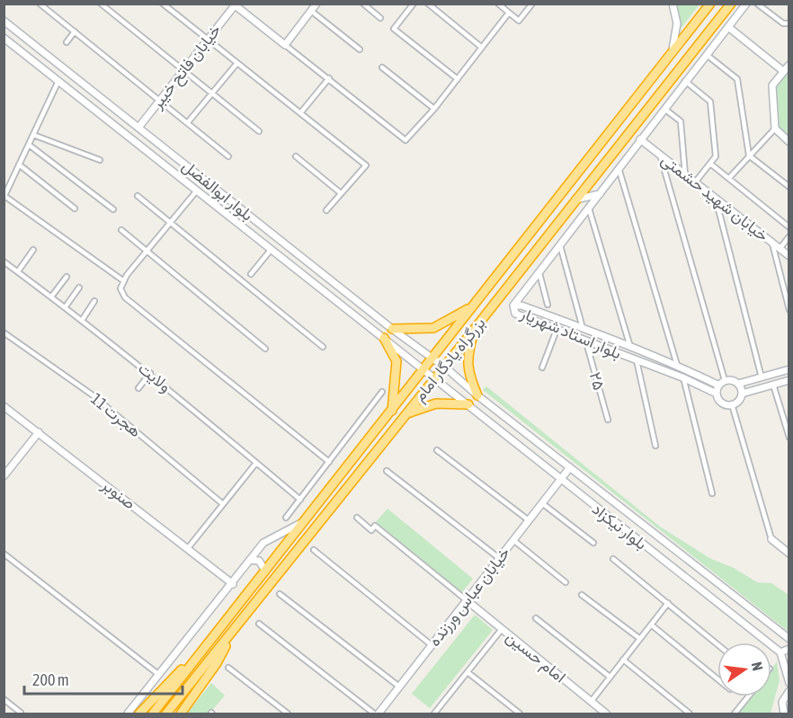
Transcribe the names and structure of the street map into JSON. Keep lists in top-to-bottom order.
{
  "streets": {
    "highway": ["بزرگراه یادگار امام"],
    "street": [
      "خیابان فاتح خیبر",
      "بلوار ابوالفضل",
      "خیابان شهید حشمتی",
      "بلوار استاد شهریار",
      "ولایت",
      "۲۵",
      "هجرت 11",
      "صنوبر",
      "بلوار نیکزاد",
      "خیابان عباس ورزنده",
      "امام حسین"
    ]
  },
  "crossings": [
    ["خیابان فاتح خیبر", "بلوار ابوالفضل"],
    ["بلوار ابوالفضل", "بزرگراه یادگار امام"],
    ["بلوار ابوالفضل", "بلوار نیکزاد"],
    ["بلوار استاد شهریار", "۲۵"],
    ["بزرگراه یادگار امام", "بلوار نیکزاد"],
    ["بلوار نیکزاد", "خیابان عباس ورزنده"],
    ["خیابان عباس ورزنده", "امام حسین"]
  ],
  "scale_bar": "200 m",
  "north": "right"
}
